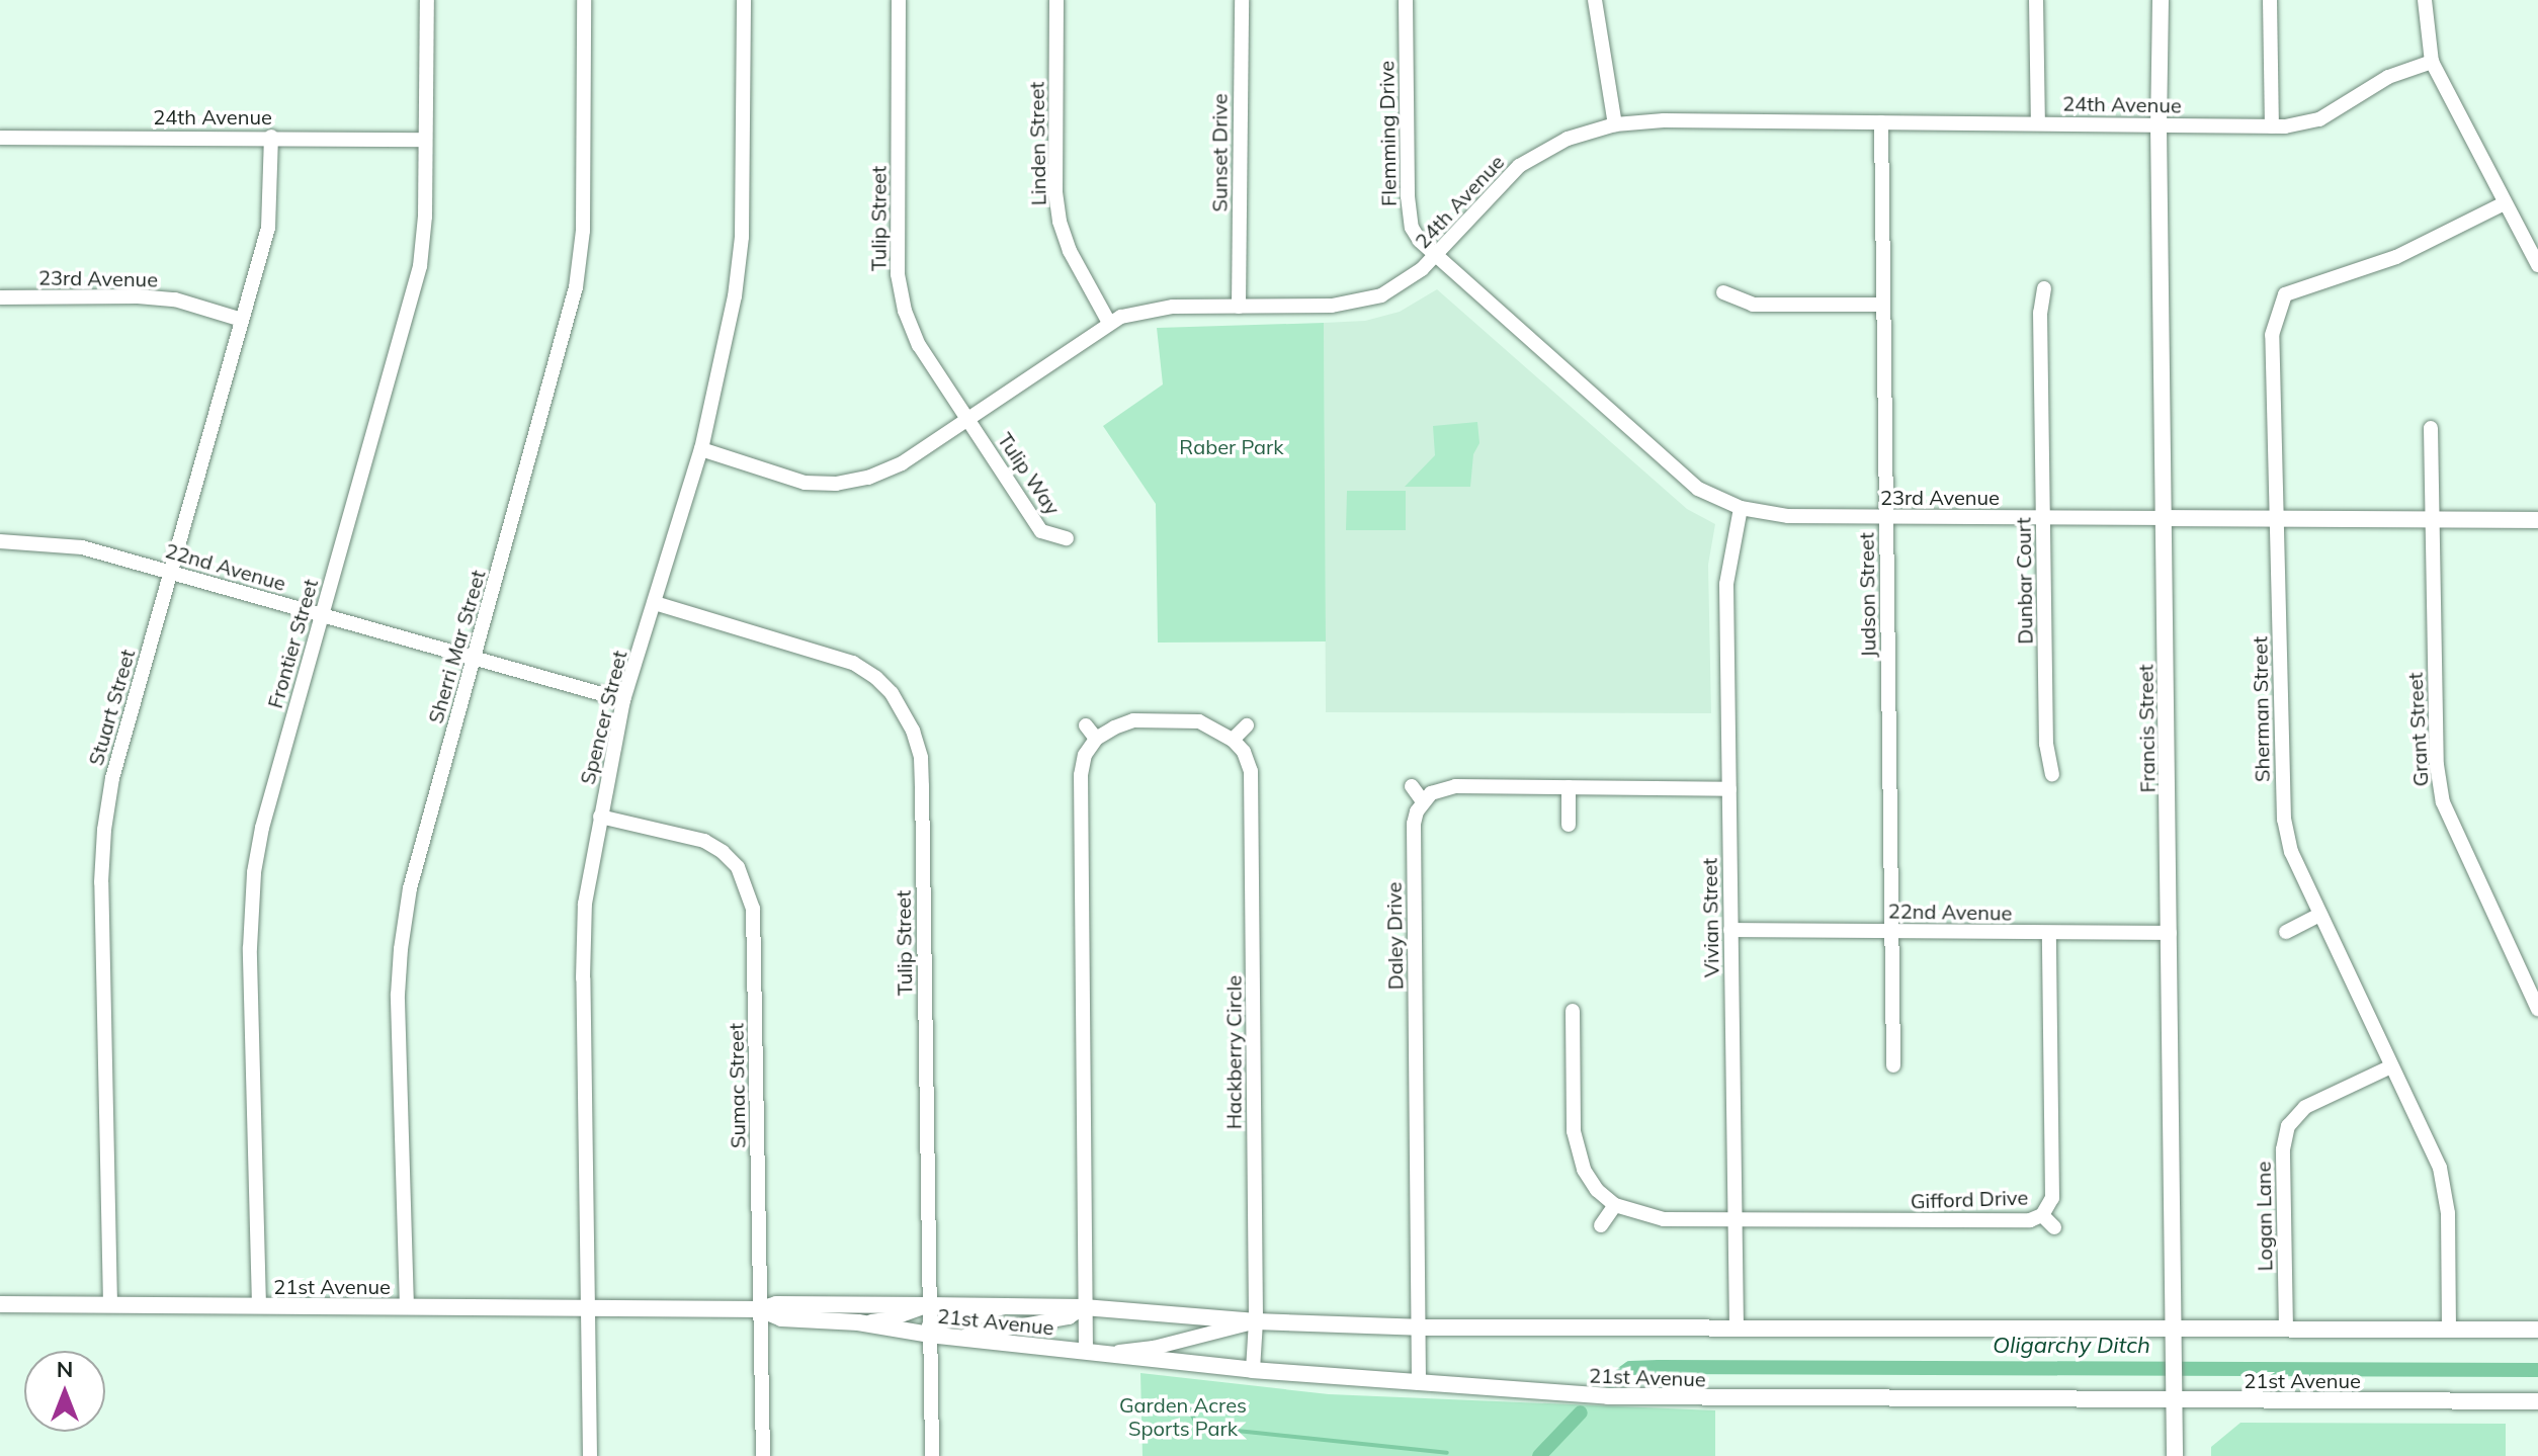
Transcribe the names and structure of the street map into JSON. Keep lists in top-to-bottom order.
{
  "streets": {
    "street": [
      "24th Avenue",
      "Flemming Drive",
      "Linden Street",
      "Sunset Drive",
      "Tulip Street",
      "23rd Avenue",
      "Tulip Way",
      "22nd Avenue",
      "Dunbar Court",
      "Judson Street",
      "Frontier Street",
      "Sherri Mar Street",
      "Stuart Street",
      "Sherman Street",
      "Spencer Street",
      "Francis Street",
      "Grant Street",
      "Vivian Street",
      "Daley Drive",
      "Hackberry Circle",
      "Sumac Street",
      "Gifford Drive",
      "Logan Lane",
      "21st Avenue"
    ]
  },
  "crossings": [
    ["24th Avenue", "Flemming Drive"],
    ["24th Avenue", "Linden Street"],
    ["24th Avenue", "Sunset Drive"],
    ["24th Avenue", "Tulip Street"],
    ["24th Avenue", "23rd Avenue"],
    ["24th Avenue", "Tulip Way"],
    ["24th Avenue", "Judson Street"],
    ["24th Avenue", "Frontier Street"],
    ["24th Avenue", "Stuart Street"],
    ["24th Avenue", "Spencer Street"],
    ["24th Avenue", "Francis Street"],
    ["Flemming Drive", "23rd Avenue"],
    ["Tulip Street", "Tulip Way"],
    ["Tulip Street", "Spencer Street"],
    ["Tulip Street", "21st Avenue"],
    ["23rd Avenue", "Dunbar Court"],
    ["23rd Avenue", "Judson Street"],
    ["23rd Avenue", "Stuart Street"],
    ["23rd Avenue", "Sherman Street"],
    ["23rd Avenue", "Francis Street"],
    ["23rd Avenue", "Grant Street"],
    ["23rd Avenue", "Vivian Street"],
    ["22nd Avenue", "Judson Street"],
    ["22nd Avenue", "Frontier Street"],
    ["22nd Avenue", "Sherri Mar Street"],
    ["22nd Avenue", "Stuart Street"],
    ["22nd Avenue", "Spencer Street"],
    ["22nd Avenue", "Francis Street"],
    ["22nd Avenue", "Vivian Street"],
    ["22nd Avenue", "Gifford Drive"],
    ["Frontier Street", "21st Avenue"],
    ["Sherri Mar Street", "21st Avenue"],
    ["Stuart Street", "21st Avenue"],
    ["Sherman Street", "Logan Lane"],
    ["Sherman Street", "21st Avenue"],
    ["Spencer Street", "Sumac Street"],
    ["Spencer Street", "21st Avenue"],
    ["Francis Street", "21st Avenue"],
    ["Vivian Street", "Gifford Drive"],
    ["Vivian Street", "21st Avenue"],
    ["Daley Drive", "21st Avenue"],
    ["Hackberry Circle", "21st Avenue"],
    ["Sumac Street", "21st Avenue"],
    ["Logan Lane", "21st Avenue"]
  ],
  "water": ["Oligarchy Ditch"],
  "parks": ["Raber Park", "Garden Acres Sports Park"],
  "north": "top"
}
